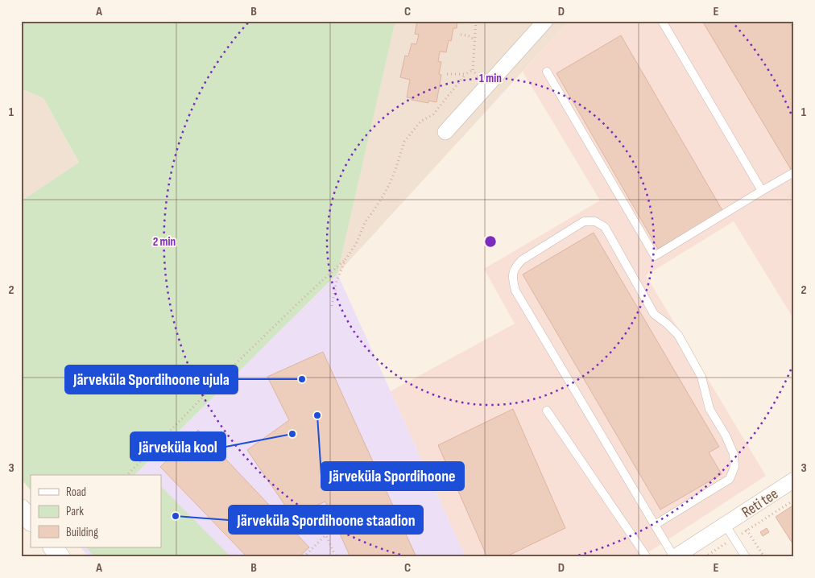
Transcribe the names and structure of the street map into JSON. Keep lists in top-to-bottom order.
{
  "streets": {
    "street": ["Reti tee"]
  },
  "places": [
    "Järveküla Spordihoone ujula",
    "Järveküla Spordihoone",
    "Järveküla kool",
    "Järveküla Spordihoone staadion"
  ],
  "legend": ["Road", "Park", "Building"],
  "grid": {
    "columns": [
      "A",
      "B",
      "C",
      "D",
      "E"
    ],
    "rows": ["1", "2", "3"]
  },
  "rings": ["1 min", "2 min"]
}
